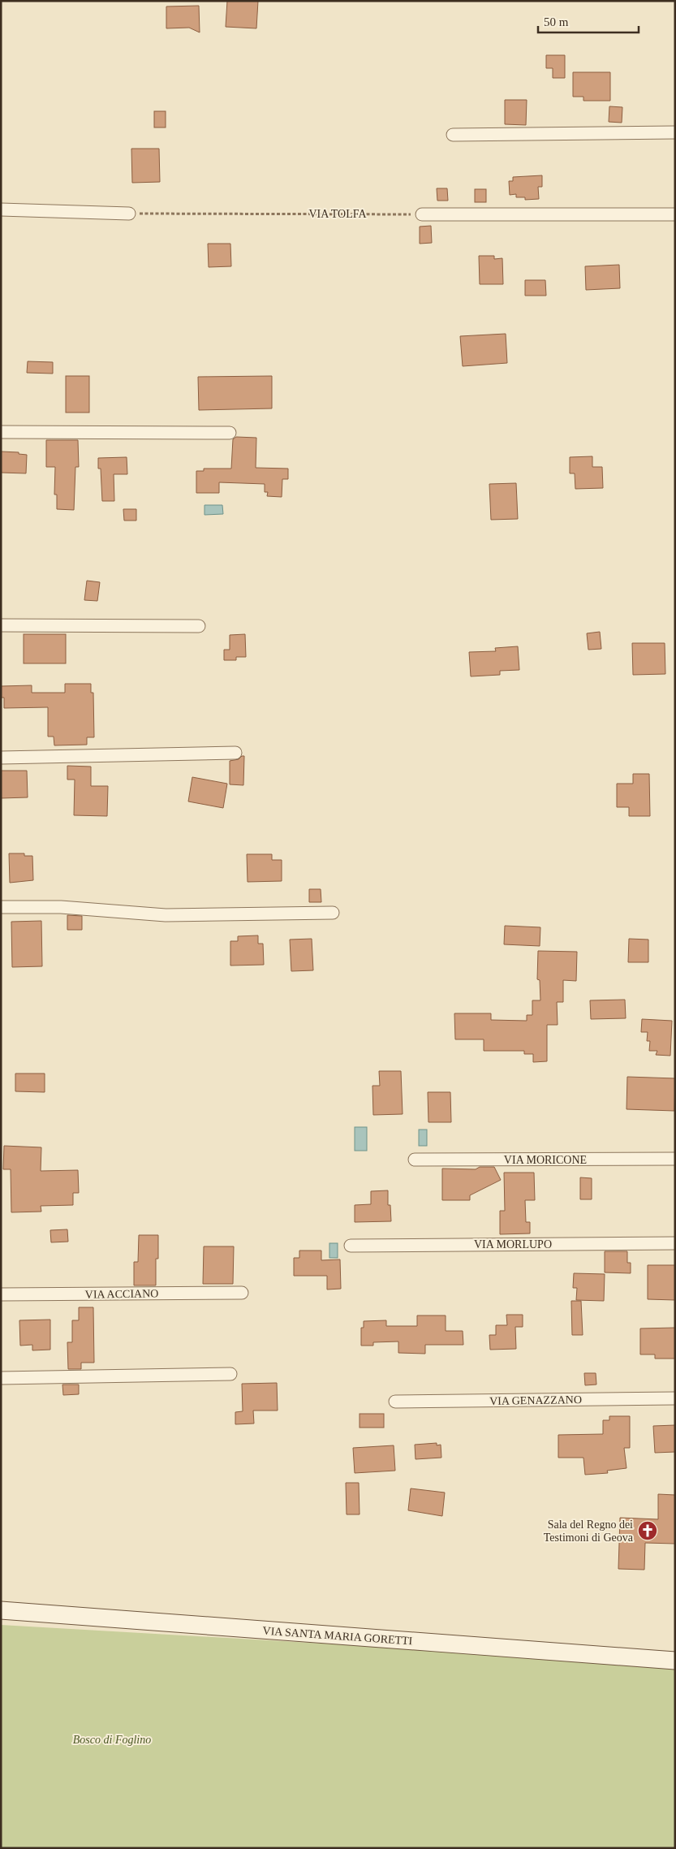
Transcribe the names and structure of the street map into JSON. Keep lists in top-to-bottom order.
{
  "streets": {
    "main road": ["VIA SANTA MARIA GORETTI"],
    "street": [
      "VIA MORICONE",
      "VIA MORLUPO",
      "VIA ACCIANO",
      "VIA GENAZZANO"
    ],
    "path": ["VIA TOLFA"]
  },
  "parks": ["Bosco di Foglino"],
  "places": {
    "church": ["Sala del Regno dei Testimoni di Geova"]
  },
  "scale_bar": "50 m"
}
